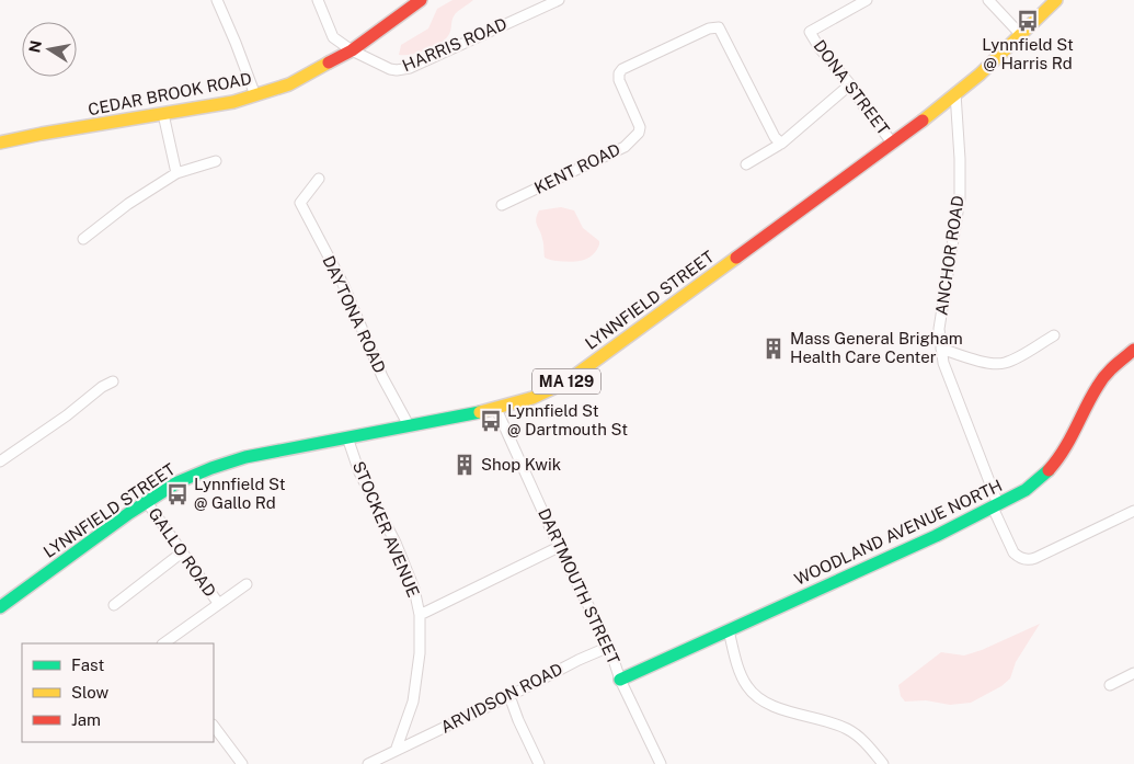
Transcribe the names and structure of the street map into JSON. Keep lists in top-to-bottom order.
{
  "streets": {
    "main road": [
      "CEDAR BROOK ROAD",
      "LYNNFIELD STREET",
      "MA 129",
      "WOODLAND AVENUE NORTH"
    ],
    "street": [
      "HARRIS ROAD",
      "DONA STREET",
      "KENT ROAD",
      "ANCHOR ROAD",
      "DAYTONA ROAD",
      "STOCKER AVENUE",
      "GALLO ROAD",
      "DARTMOUTH STREET",
      "ARVIDSON ROAD"
    ]
  },
  "crossings": [
    ["HARRIS ROAD", "CEDAR BROOK ROAD"],
    ["DONA STREET", "LYNNFIELD STREET"],
    ["ANCHOR ROAD", "LYNNFIELD STREET"],
    ["ANCHOR ROAD", "WOODLAND AVENUE NORTH"],
    ["LYNNFIELD STREET", "DAYTONA ROAD"],
    ["LYNNFIELD STREET", "STOCKER AVENUE"],
    ["LYNNFIELD STREET", "GALLO ROAD"],
    ["LYNNFIELD STREET", "DARTMOUTH STREET"],
    ["STOCKER AVENUE", "ARVIDSON ROAD"],
    ["WOODLAND AVENUE NORTH", "DARTMOUTH STREET"],
    ["DARTMOUTH STREET", "ARVIDSON ROAD"]
  ],
  "places": {
    "bus stop": ["Lynnfield St @ Harris Rd", "Lynnfield St @ Dartmouth St", "Lynnfield St @ Gallo Rd"],
    "building": ["Mass General Brigham Health Care Center", "Shop Kwik"]
  },
  "legend": ["Fast", "Slow", "Jam"],
  "north": "left"
}
